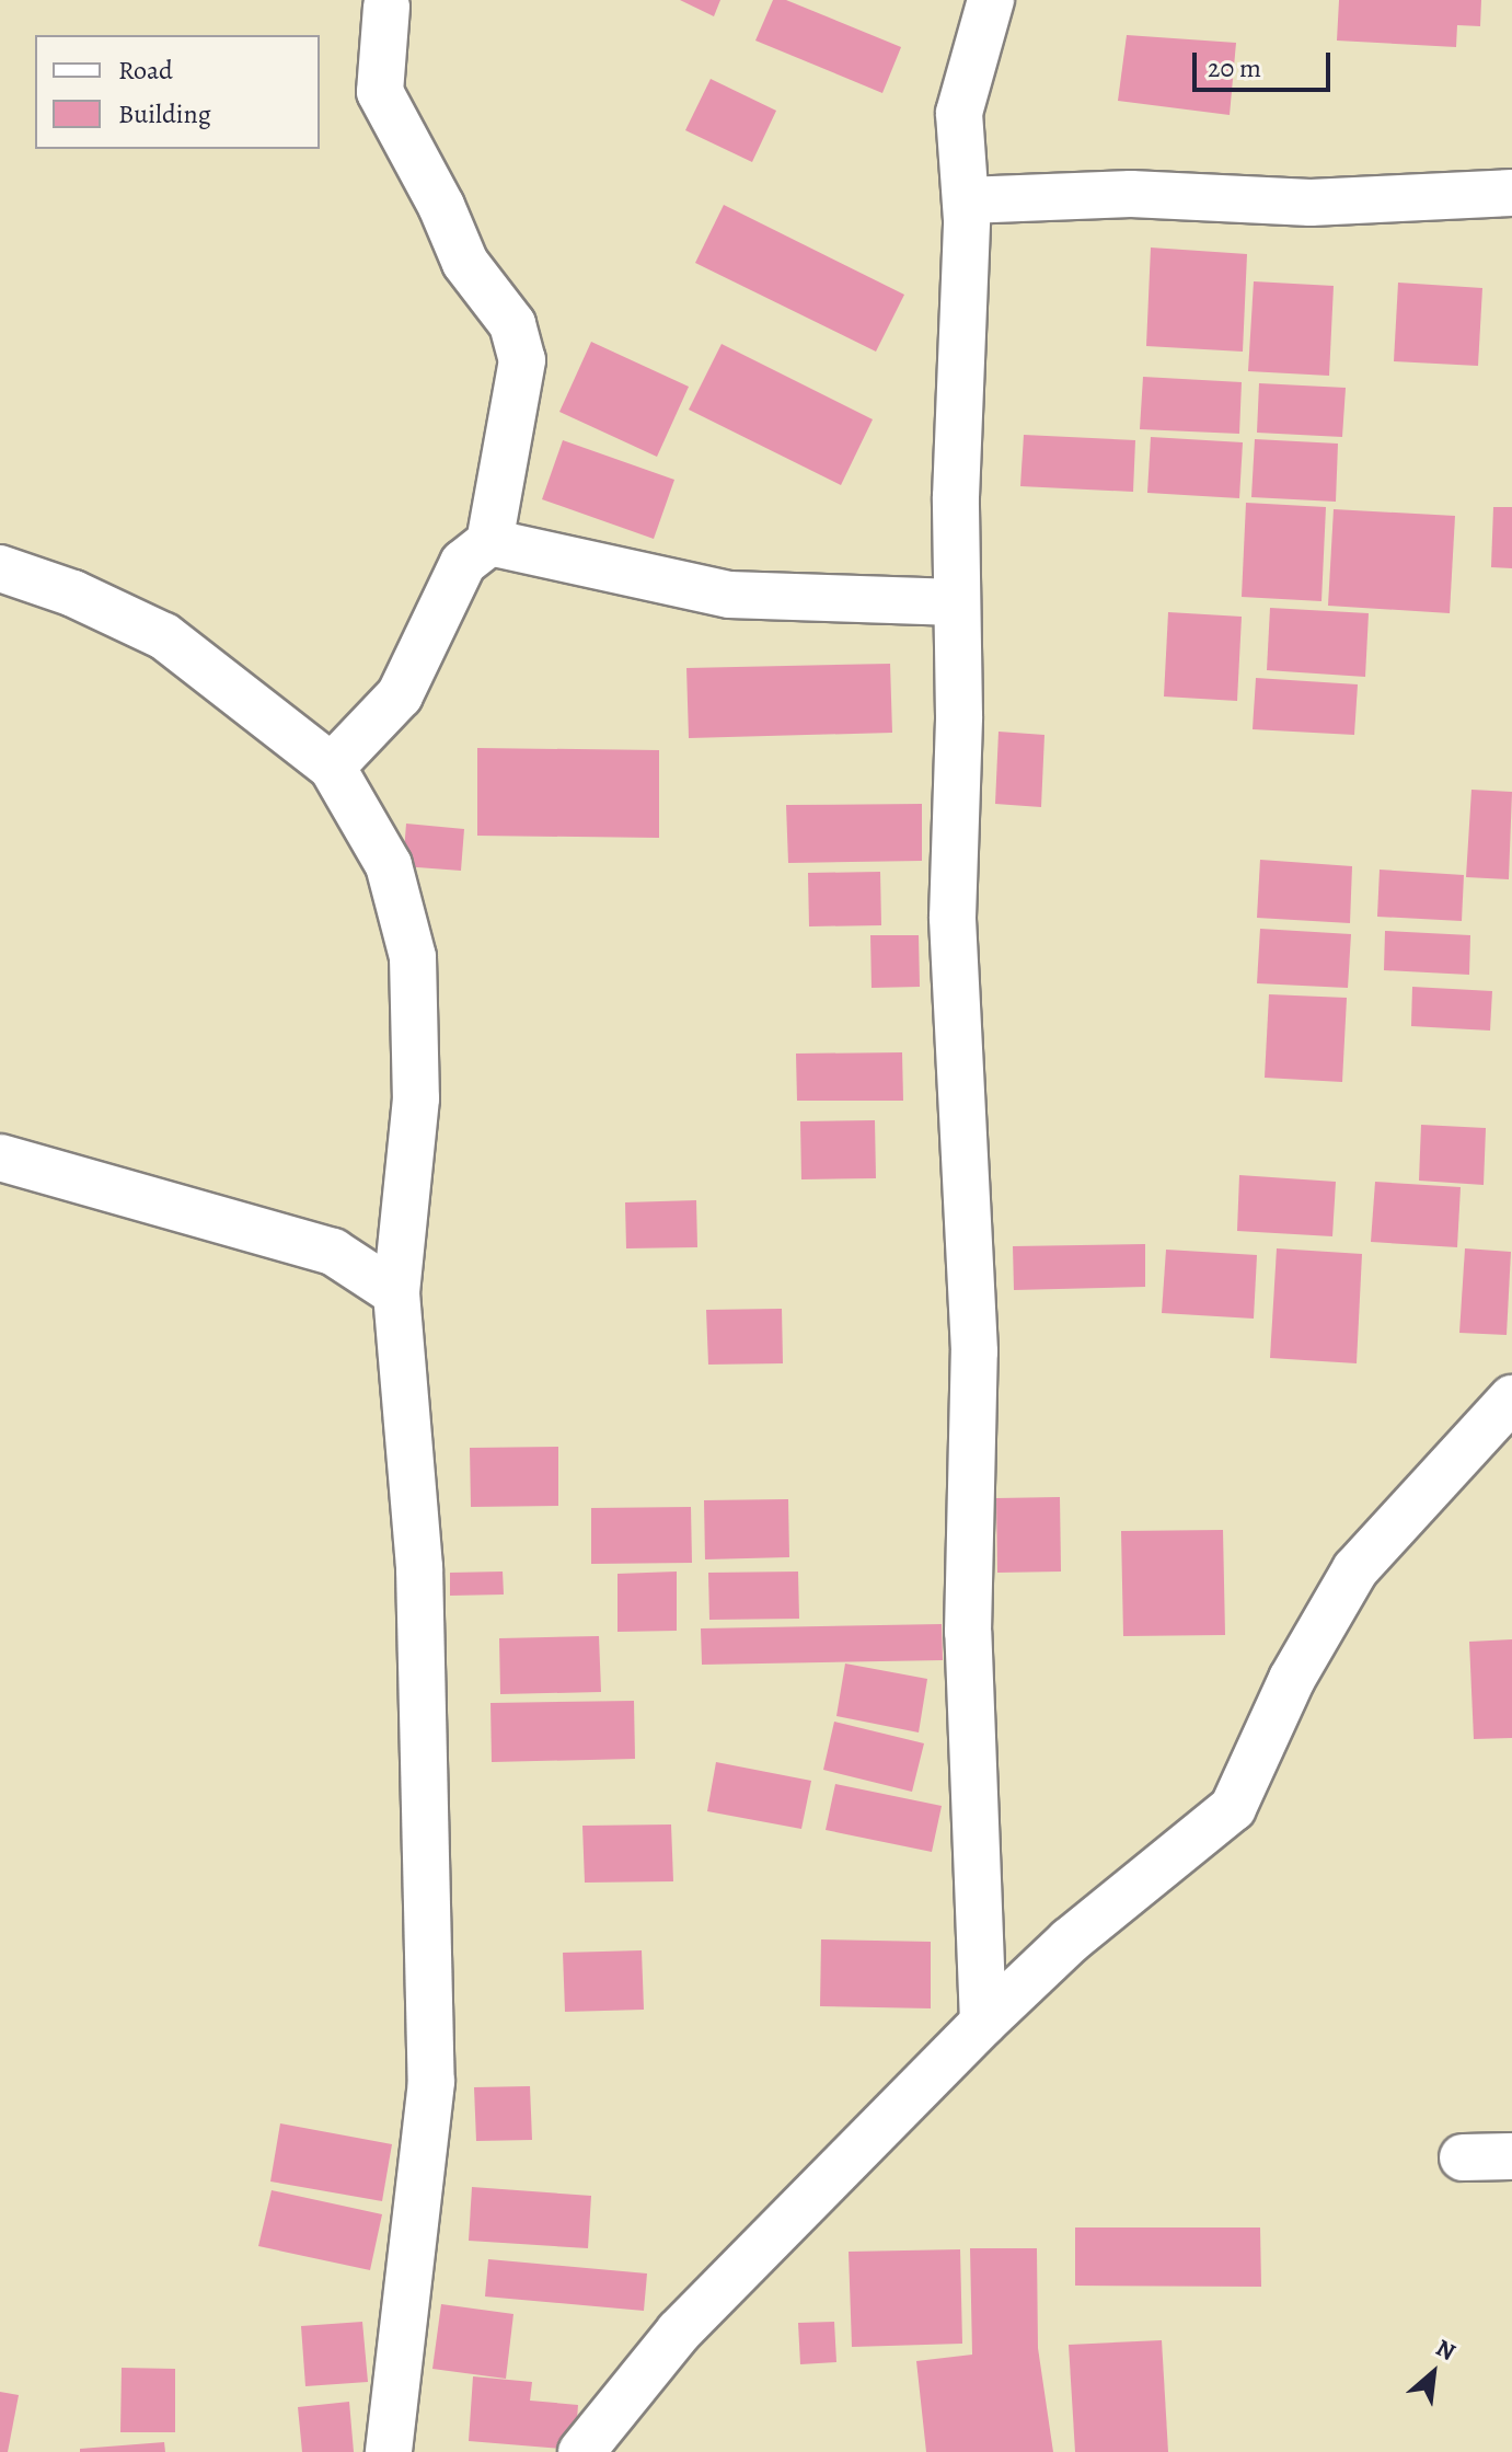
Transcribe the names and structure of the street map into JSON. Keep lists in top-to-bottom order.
{
  "legend": ["Road", "Building"],
  "scale_bar": "20 m",
  "north": "top right"
}
